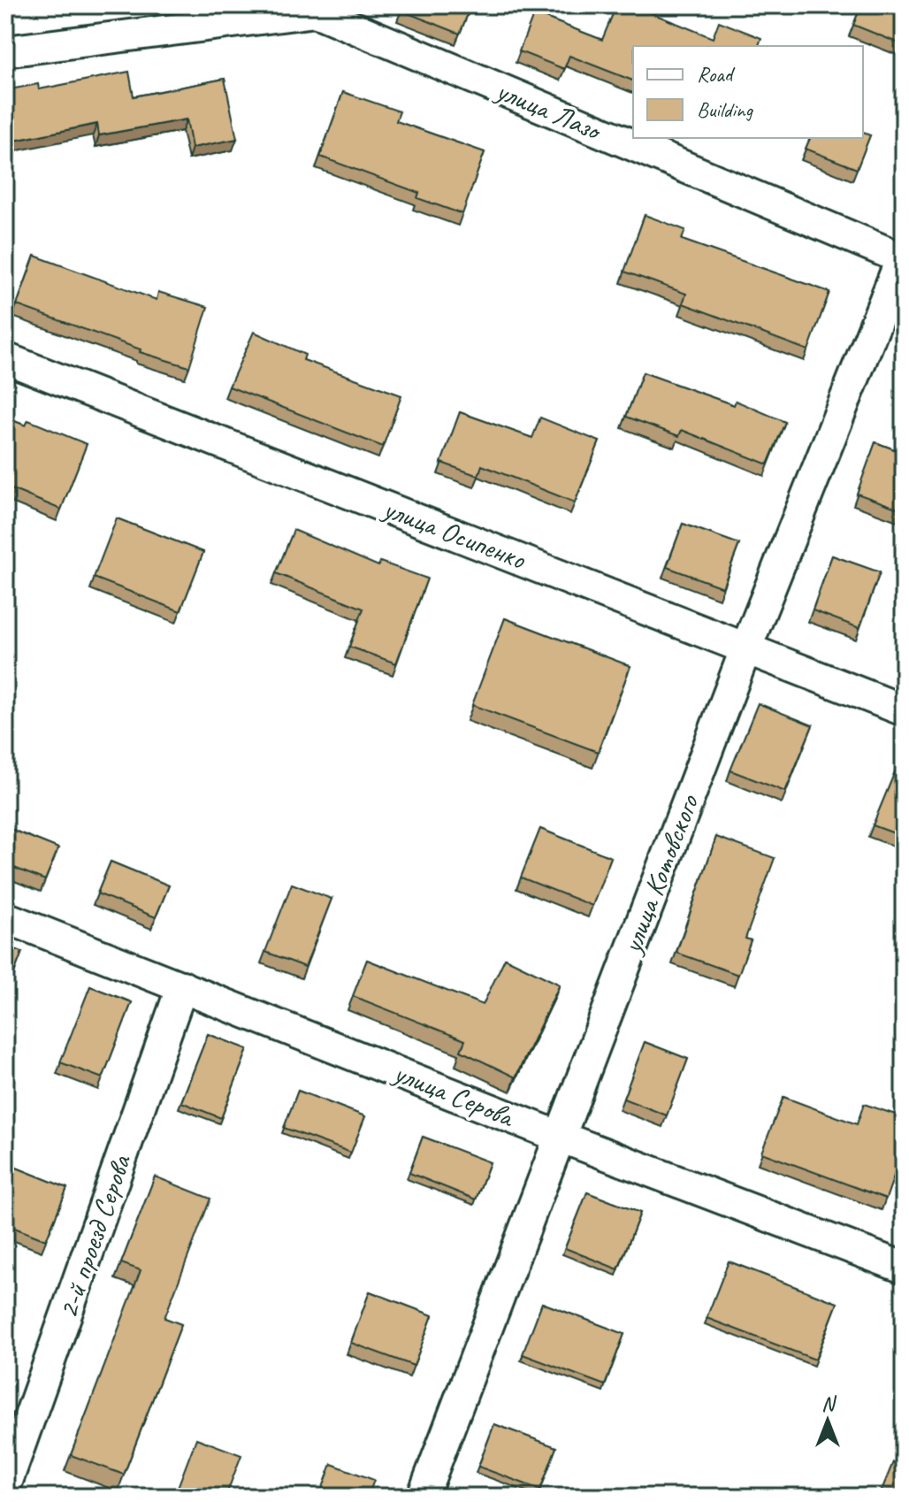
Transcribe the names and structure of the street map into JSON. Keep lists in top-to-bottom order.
{
  "streets": {
    "street": [
      "улица Лазо",
      "улица Осипенко",
      "улица Котовского",
      "улица Серова",
      "2-й проезд Серова"
    ]
  },
  "crossings": [
    ["улица Лазо", "улица Котовского"],
    ["улица Осипенко", "улица Котовского"],
    ["улица Котовского", "улица Серова"],
    ["улица Серова", "2-й проезд Серова"]
  ],
  "legend": ["Road", "Building"],
  "north": "top"
}
